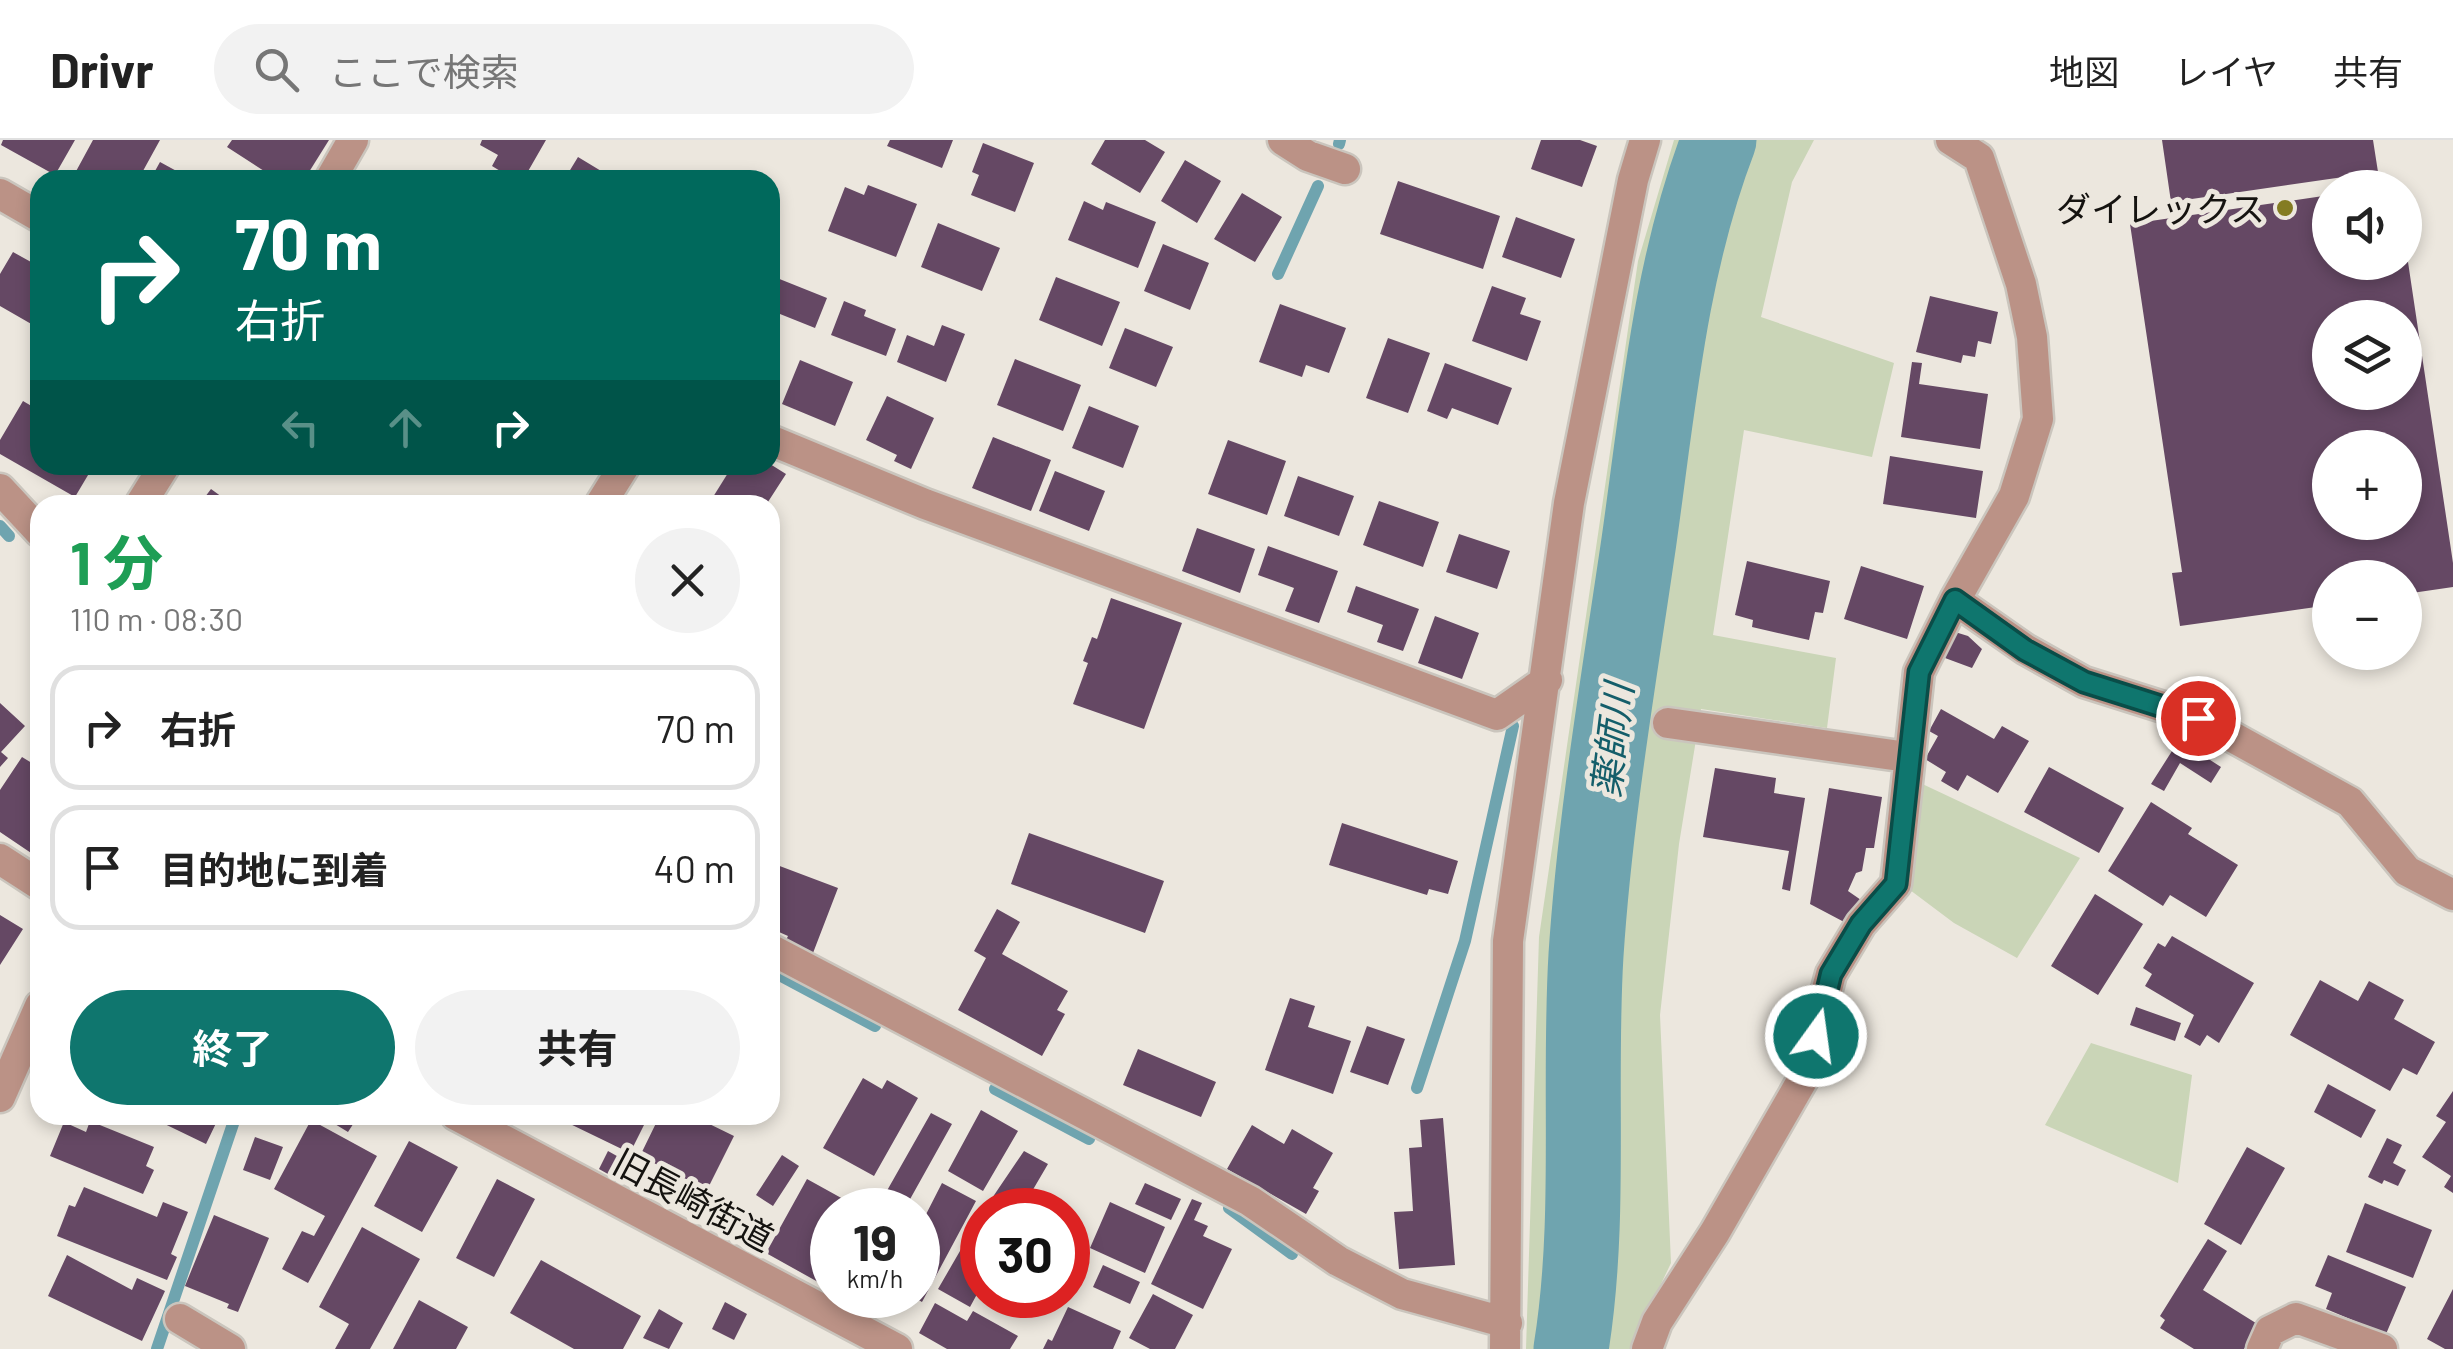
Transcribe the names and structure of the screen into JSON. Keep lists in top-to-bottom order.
{
  "streets": {
    "street": ["旧長崎街道"]
  },
  "water": ["薬師川"],
  "places": ["ダイレックス"],
  "page": {
    "header": "Drivr",
    "search": "ここで検索",
    "nav": ["地図", "レイヤ", "共有"],
    "map_buttons": ["+", "−"],
    "turn": ["70 m", "右折"],
    "heading": ["1 分", "110 m · 08:30"],
    "list": [
      {
        "name": "右折",
        "value": "70 m"
      },
      {
        "name": "目的地に到着",
        "value": "40 m"
      }
    ],
    "buttons": ["終了", "共有"],
    "speed": "19 km/h",
    "limit": "30"
  }
}
